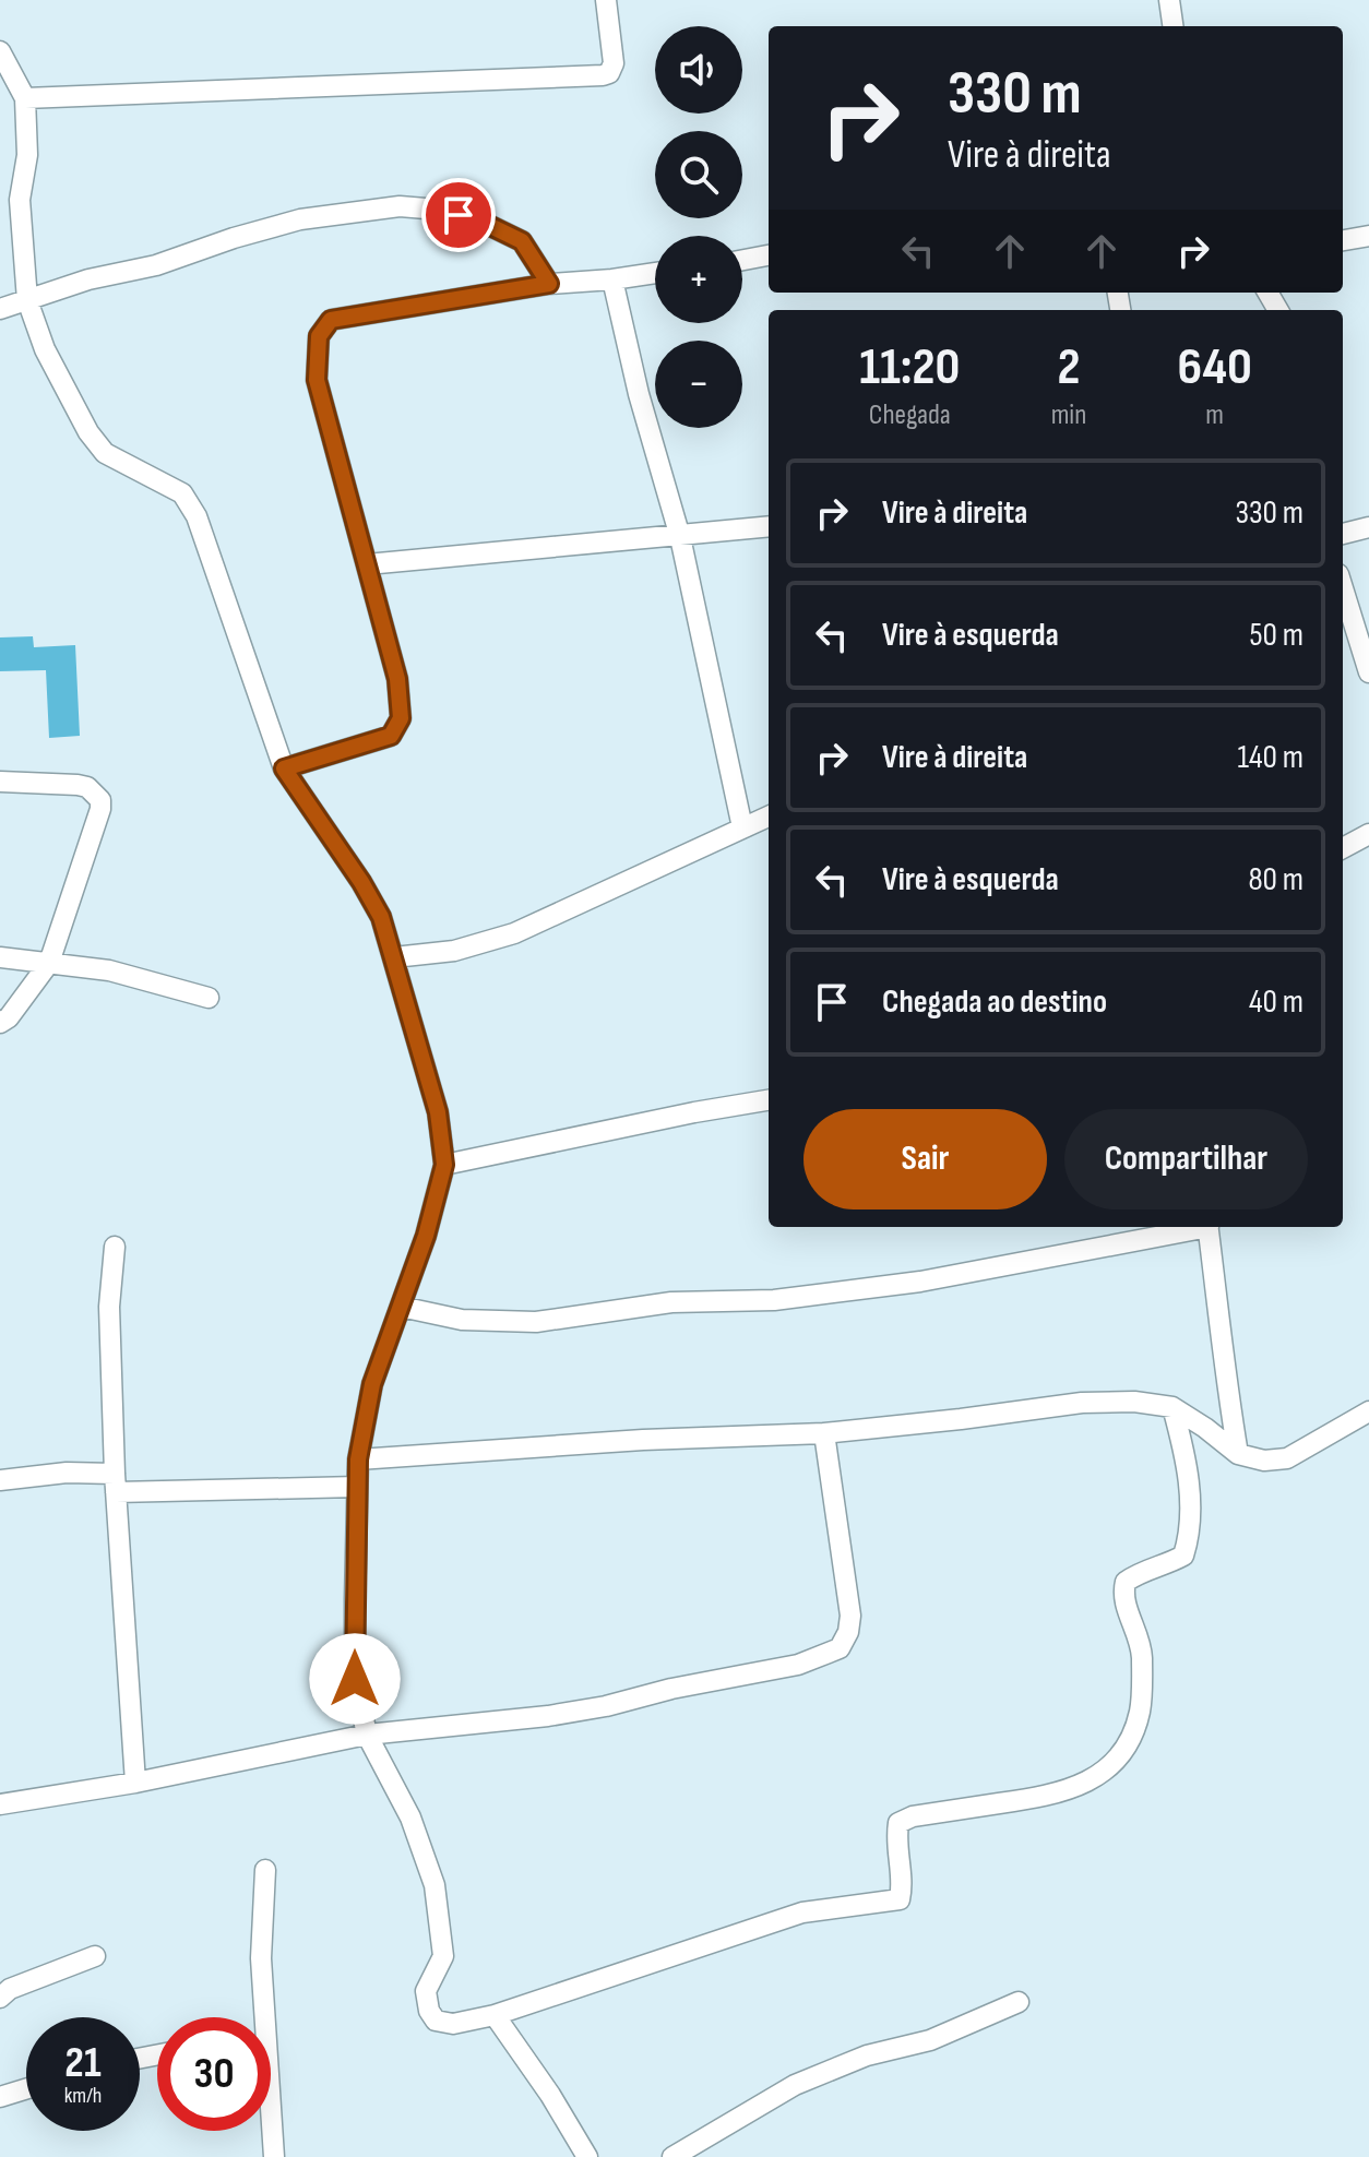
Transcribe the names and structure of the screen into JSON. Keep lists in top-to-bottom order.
{
  "page": {
    "map_buttons": ["+", "−"],
    "turn": ["330 m", "Vire à direita"],
    "eta": [
      "11:20",
      "Chegada",
      "2",
      "min",
      "640",
      "m"
    ],
    "list": [
      {
        "name": "Vire à direita",
        "value": "330 m"
      },
      {
        "name": "Vire à esquerda",
        "value": "50 m"
      },
      {
        "name": "Vire à direita",
        "value": "140 m"
      },
      {
        "name": "Vire à esquerda",
        "value": "80 m"
      },
      {
        "name": "Chegada ao destino",
        "value": "40 m"
      }
    ],
    "buttons": ["Sair", "Compartilhar"],
    "speed": "21 km/h",
    "limit": "30"
  }
}
